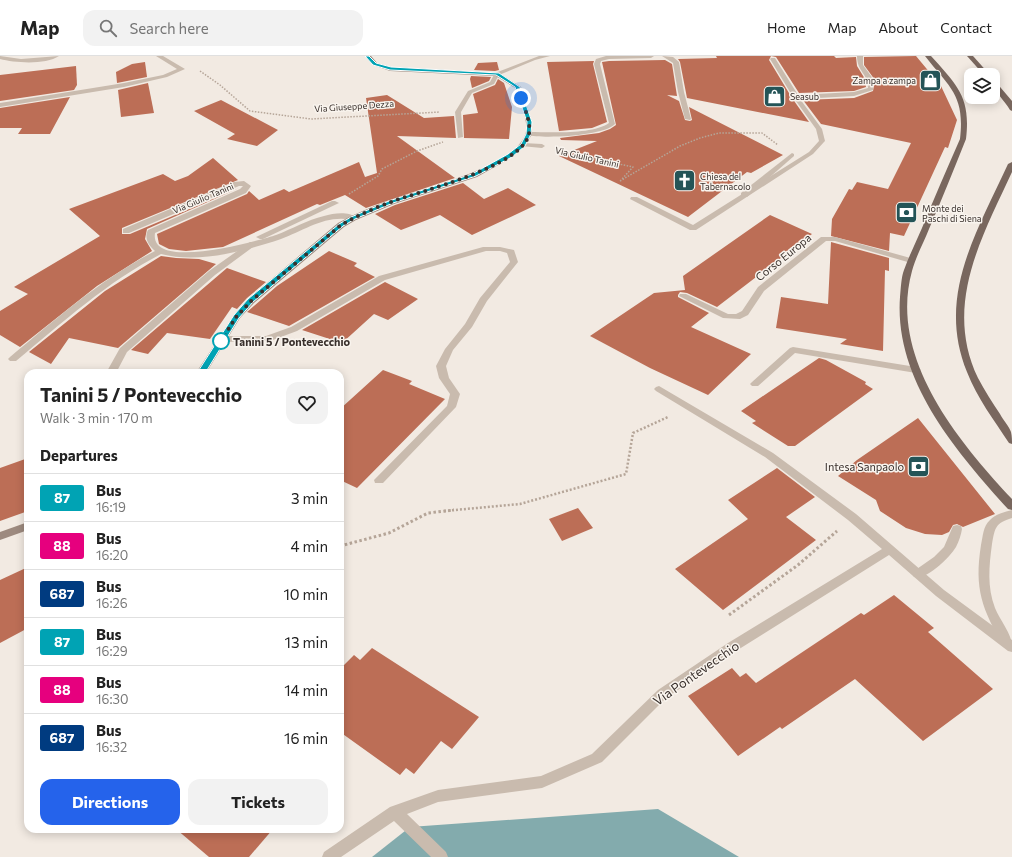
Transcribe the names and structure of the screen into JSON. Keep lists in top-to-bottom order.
{
  "streets": {
    "street": ["Via Giulio Tanini", "Corso Europa", "Via Pontevecchio"],
    "path": ["Via Giuseppe Dezza"]
  },
  "places": {
    "shop": ["Zampa a zampa", "Seasub"],
    "church": ["Chiesa del Tabernacolo"],
    "bank": ["Monte dei Paschi di Siena", "Intesa Sanpaolo"],
    "other": ["Tanini 5 / Pontevecchio"]
  },
  "lines": ["bus line 87"],
  "page": {
    "header": "Map",
    "search": "Search here",
    "nav": [
      "Home",
      "Map",
      "About",
      "Contact"
    ],
    "heading": [
      ["Tanini 5 / Pontevecchio", "Walk · 3 min · 170 m"],
      "Departures"
    ],
    "list": [
      {
        "mark": "87",
        "name": "Bus",
        "note": "16:19",
        "value": "3 min"
      },
      {
        "mark": "88",
        "name": "Bus",
        "note": "16:20",
        "value": "4 min"
      },
      {
        "mark": "687",
        "name": "Bus",
        "note": "16:26",
        "value": "10 min"
      },
      {
        "mark": "87",
        "name": "Bus",
        "note": "16:29",
        "value": "13 min"
      },
      {
        "mark": "88",
        "name": "Bus",
        "note": "16:30",
        "value": "14 min"
      },
      {
        "mark": "687",
        "name": "Bus",
        "note": "16:32",
        "value": "16 min"
      }
    ],
    "buttons": ["Directions", "Tickets"]
  }
}
